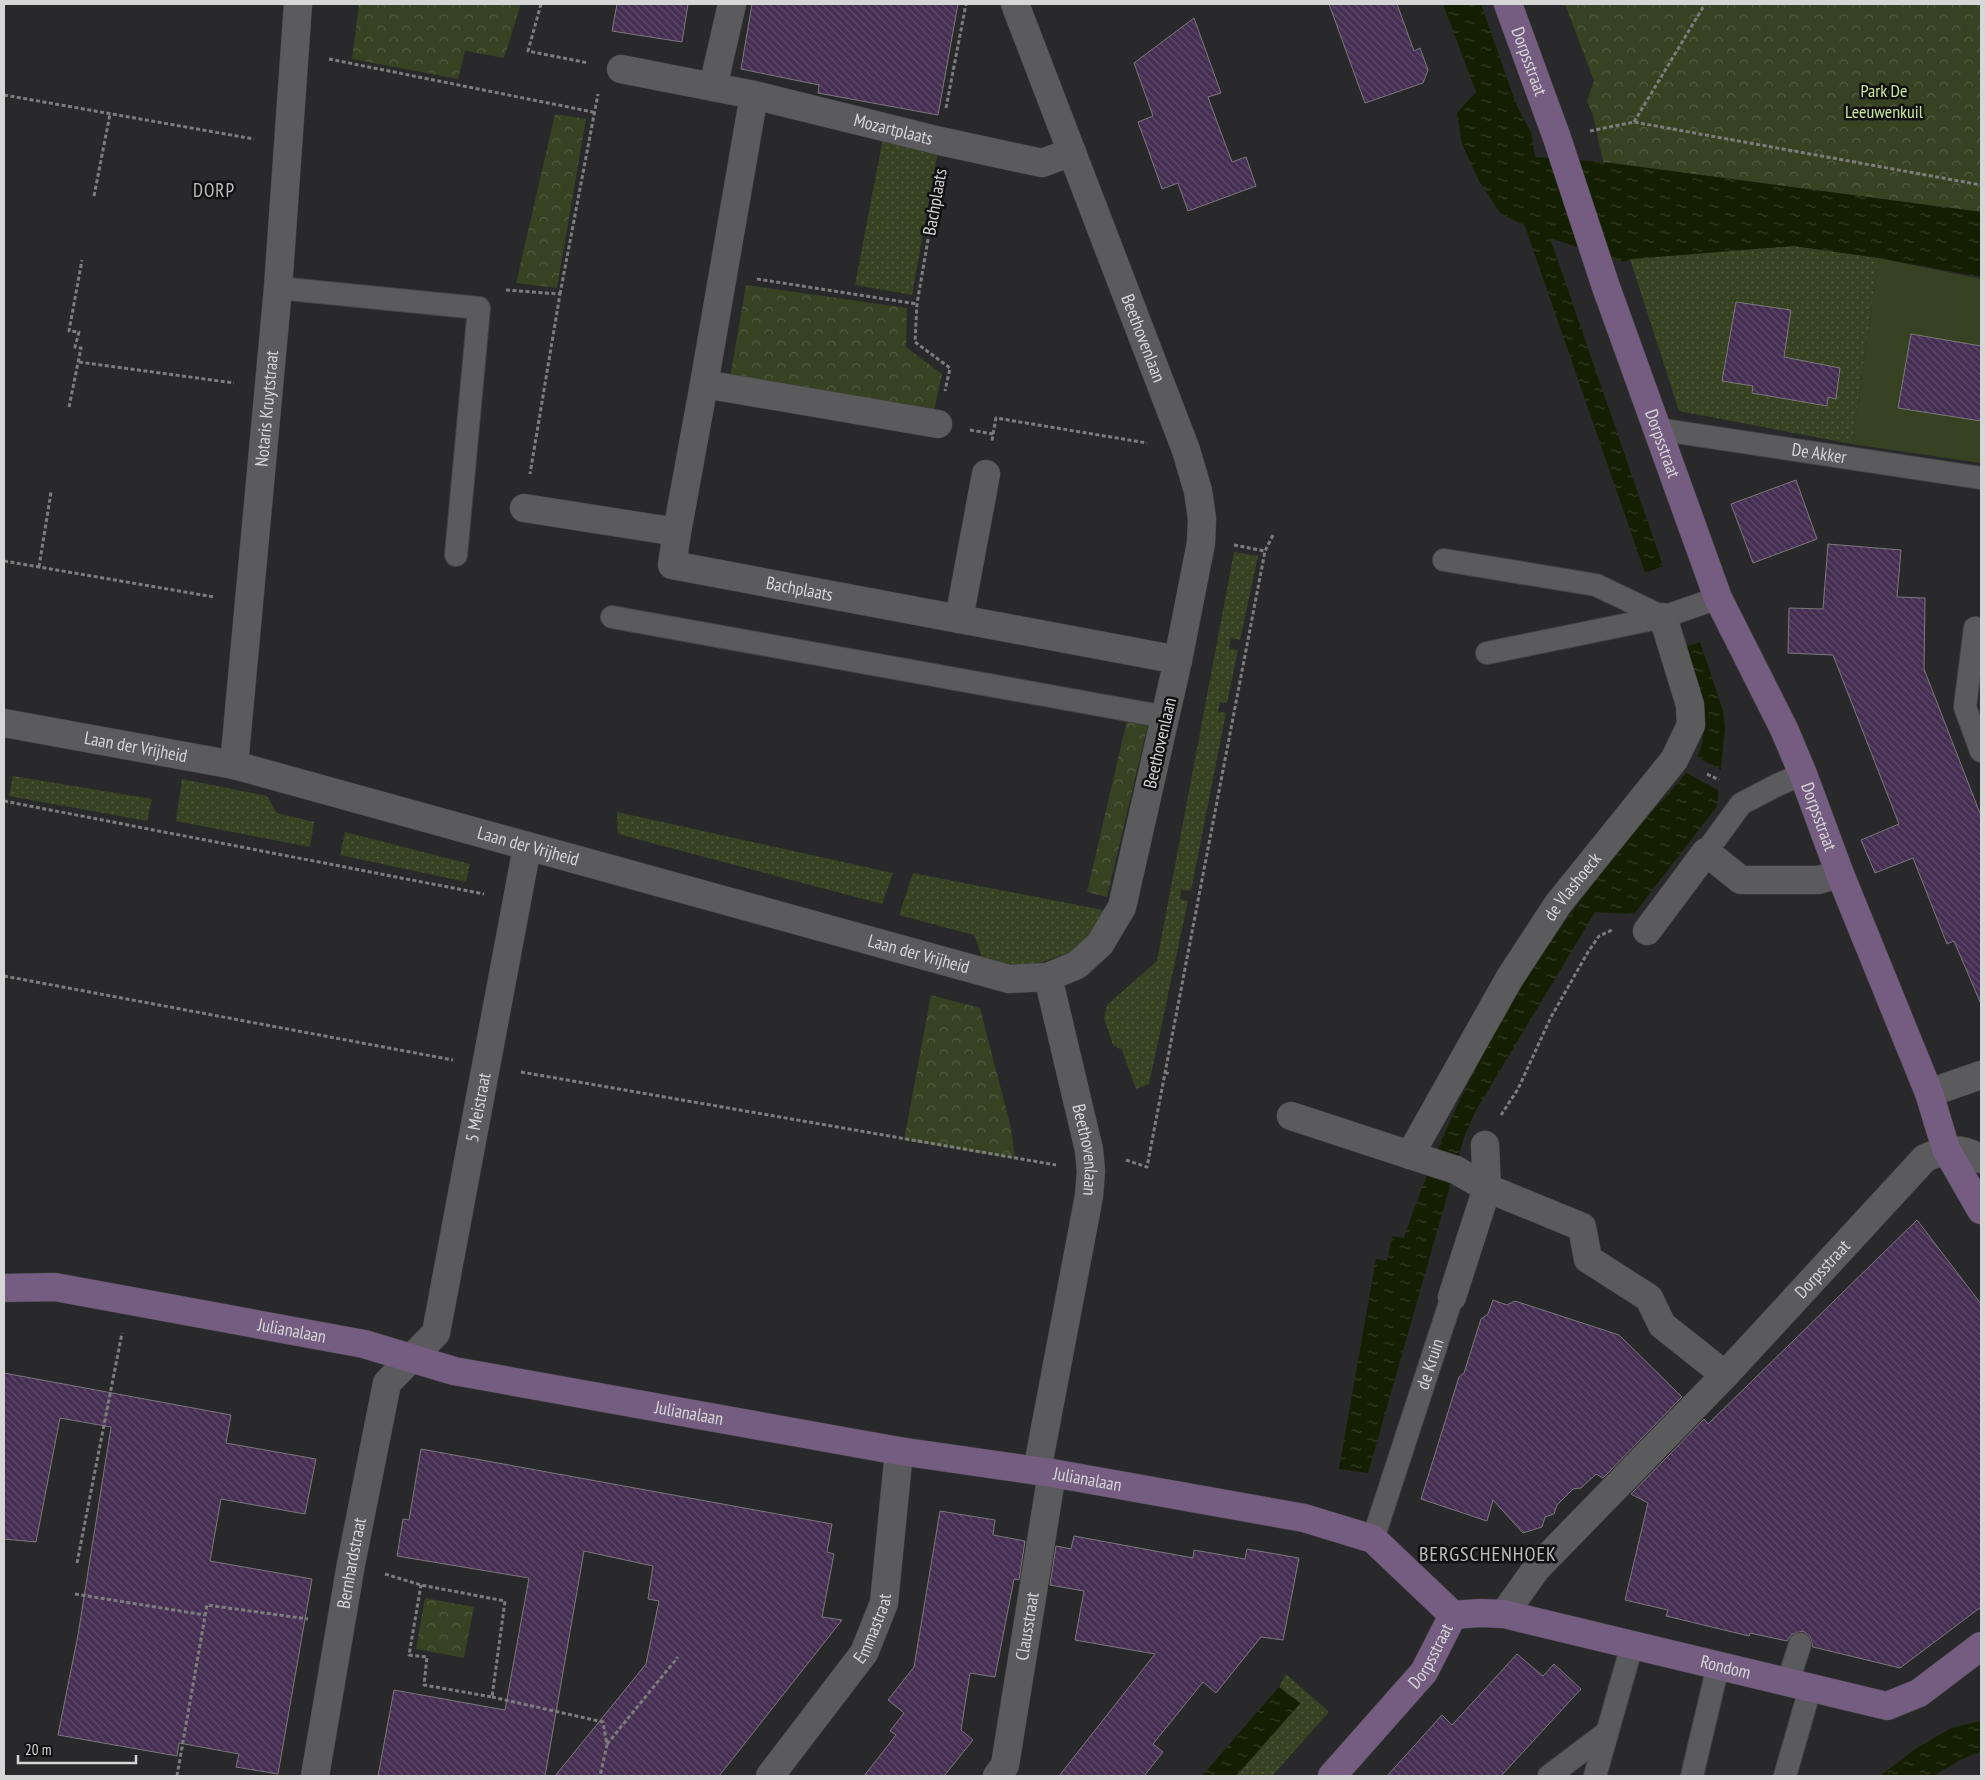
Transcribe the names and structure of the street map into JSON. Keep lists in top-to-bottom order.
{
  "streets": {
    "street": [
      "Dorpsstraat",
      "Mozartplaats",
      "Bachplaats",
      "Beethovenlaan",
      "Notaris Kruytstraat",
      "Laan der Vrijheid",
      "de Vlashoeck",
      "5 Meistraat",
      "Julianalaan",
      "de Kruin",
      "Bernhardstraat",
      "Clausstraat",
      "Emmastraat",
      "Rondom"
    ],
    "lane": ["De Akker"]
  },
  "crossings": [
    ["Dorpsstraat", "De Akker"],
    ["Dorpsstraat", "Julianalaan"],
    ["Dorpsstraat", "de Kruin"],
    ["Dorpsstraat", "Rondom"],
    ["Mozartplaats", "Bachplaats"],
    ["Mozartplaats", "Beethovenlaan"],
    ["Bachplaats", "Beethovenlaan"],
    ["Beethovenlaan", "Laan der Vrijheid"],
    ["Beethovenlaan", "Julianalaan"],
    ["Beethovenlaan", "Clausstraat"],
    ["Notaris Kruytstraat", "Laan der Vrijheid"],
    ["Laan der Vrijheid", "5 Meistraat"],
    ["5 Meistraat", "Julianalaan"],
    ["5 Meistraat", "Bernhardstraat"],
    ["Julianalaan", "de Kruin"],
    ["Julianalaan", "Bernhardstraat"],
    ["Julianalaan", "Clausstraat"],
    ["Julianalaan", "Emmastraat"]
  ],
  "districts": ["DORP", "BERGSCHENHOEK"],
  "parks": ["Park De Leeuwenkuil"],
  "scale_bar": "20 m"
}
